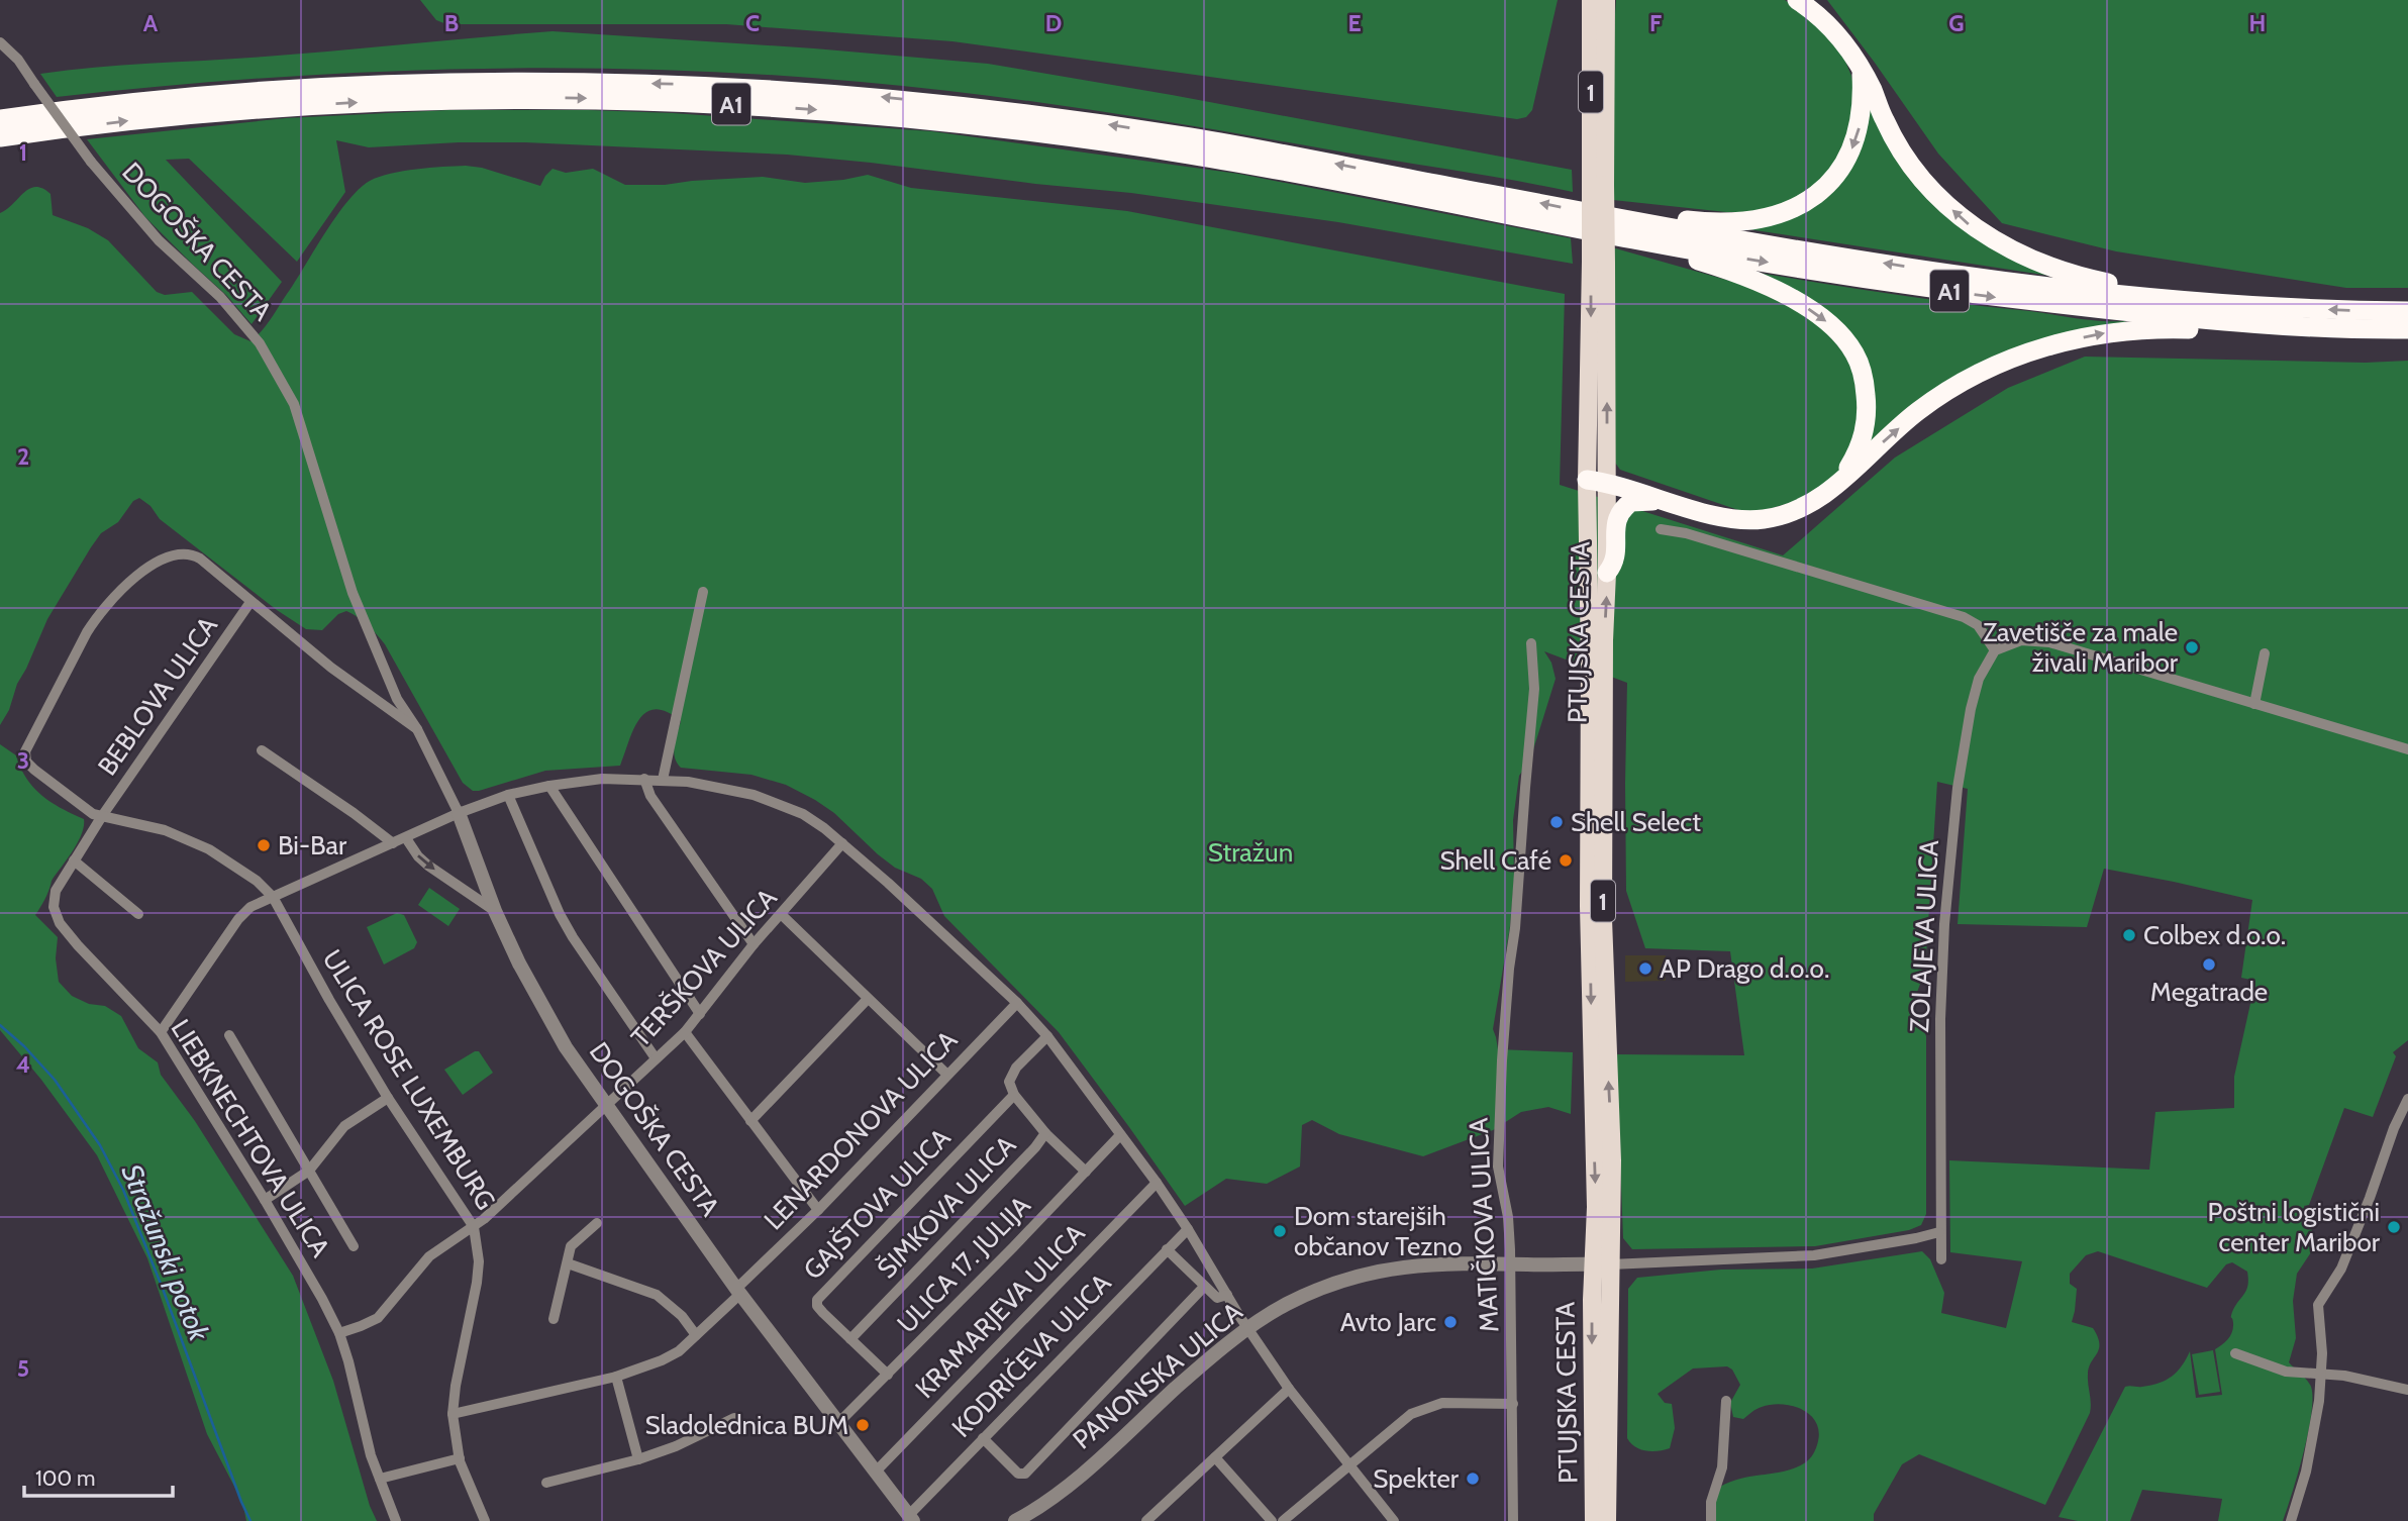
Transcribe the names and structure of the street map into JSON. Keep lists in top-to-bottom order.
{
  "streets": {
    "highway": ["A1"],
    "main road": ["1", "PTUJSKA CESTA"],
    "street": [
      "DOGOŠKA CESTA",
      "BEBLOVA ULICA",
      "ZOLAJEVA ULICA",
      "TERŠKOVA ULICA",
      "ULICA ROSE LUXEMBURG",
      "LENARDONOVA ULICA",
      "LIEBKNECHTOVA ULICA",
      "GAJŠTOVA ULICA",
      "ŠIMKOVA ULICA",
      "MATIČKOVA ULICA",
      "ULICA 17. JULIJA",
      "KRAMARJEVA ULICA",
      "KODRIČEVA ULICA",
      "PANONSKA ULICA"
    ]
  },
  "crossings": [
    ["DOGOŠKA CESTA", "BEBLOVA ULICA"],
    ["DOGOŠKA CESTA", "TERŠKOVA ULICA"],
    ["DOGOŠKA CESTA", "ULICA ROSE LUXEMBURG"],
    ["DOGOŠKA CESTA", "LENARDONOVA ULICA"],
    ["DOGOŠKA CESTA", "LIEBKNECHTOVA ULICA"],
    ["DOGOŠKA CESTA", "ULICA 17. JULIJA"],
    ["DOGOŠKA CESTA", "KRAMARJEVA ULICA"],
    ["DOGOŠKA CESTA", "KODRIČEVA ULICA"],
    ["PTUJSKA CESTA", "PANONSKA ULICA"],
    ["BEBLOVA ULICA", "ULICA ROSE LUXEMBURG"],
    ["BEBLOVA ULICA", "LIEBKNECHTOVA ULICA"],
    ["TERŠKOVA ULICA", "ULICA ROSE LUXEMBURG"],
    ["TERŠKOVA ULICA", "LIEBKNECHTOVA ULICA"],
    ["ULICA ROSE LUXEMBURG", "LENARDONOVA ULICA"],
    ["ULICA ROSE LUXEMBURG", "LIEBKNECHTOVA ULICA"],
    ["GAJŠTOVA ULICA", "ŠIMKOVA ULICA"],
    ["GAJŠTOVA ULICA", "ULICA 17. JULIJA"],
    ["MATIČKOVA ULICA", "PANONSKA ULICA"]
  ],
  "water": ["Stražunski potok"],
  "parks": ["Stražun"],
  "places": [
    "Zavetišče za male živali Maribor",
    "Shell Select",
    "Bi-Bar",
    "Shell Café",
    "Colbex d.o.o.",
    "Megatrade",
    "AP Drago d.o.o.",
    "Poštni logistični center Maribor",
    "Dom starejših občanov Tezno",
    "Avto Jarc",
    "Sladolednica BUM",
    "Spekter"
  ],
  "scale_bar": "100 m",
  "grid": {
    "columns": [
      "A",
      "B",
      "C",
      "D",
      "E",
      "F",
      "G",
      "H"
    ],
    "rows": [
      "1",
      "2",
      "3",
      "4",
      "5"
    ]
  }
}
